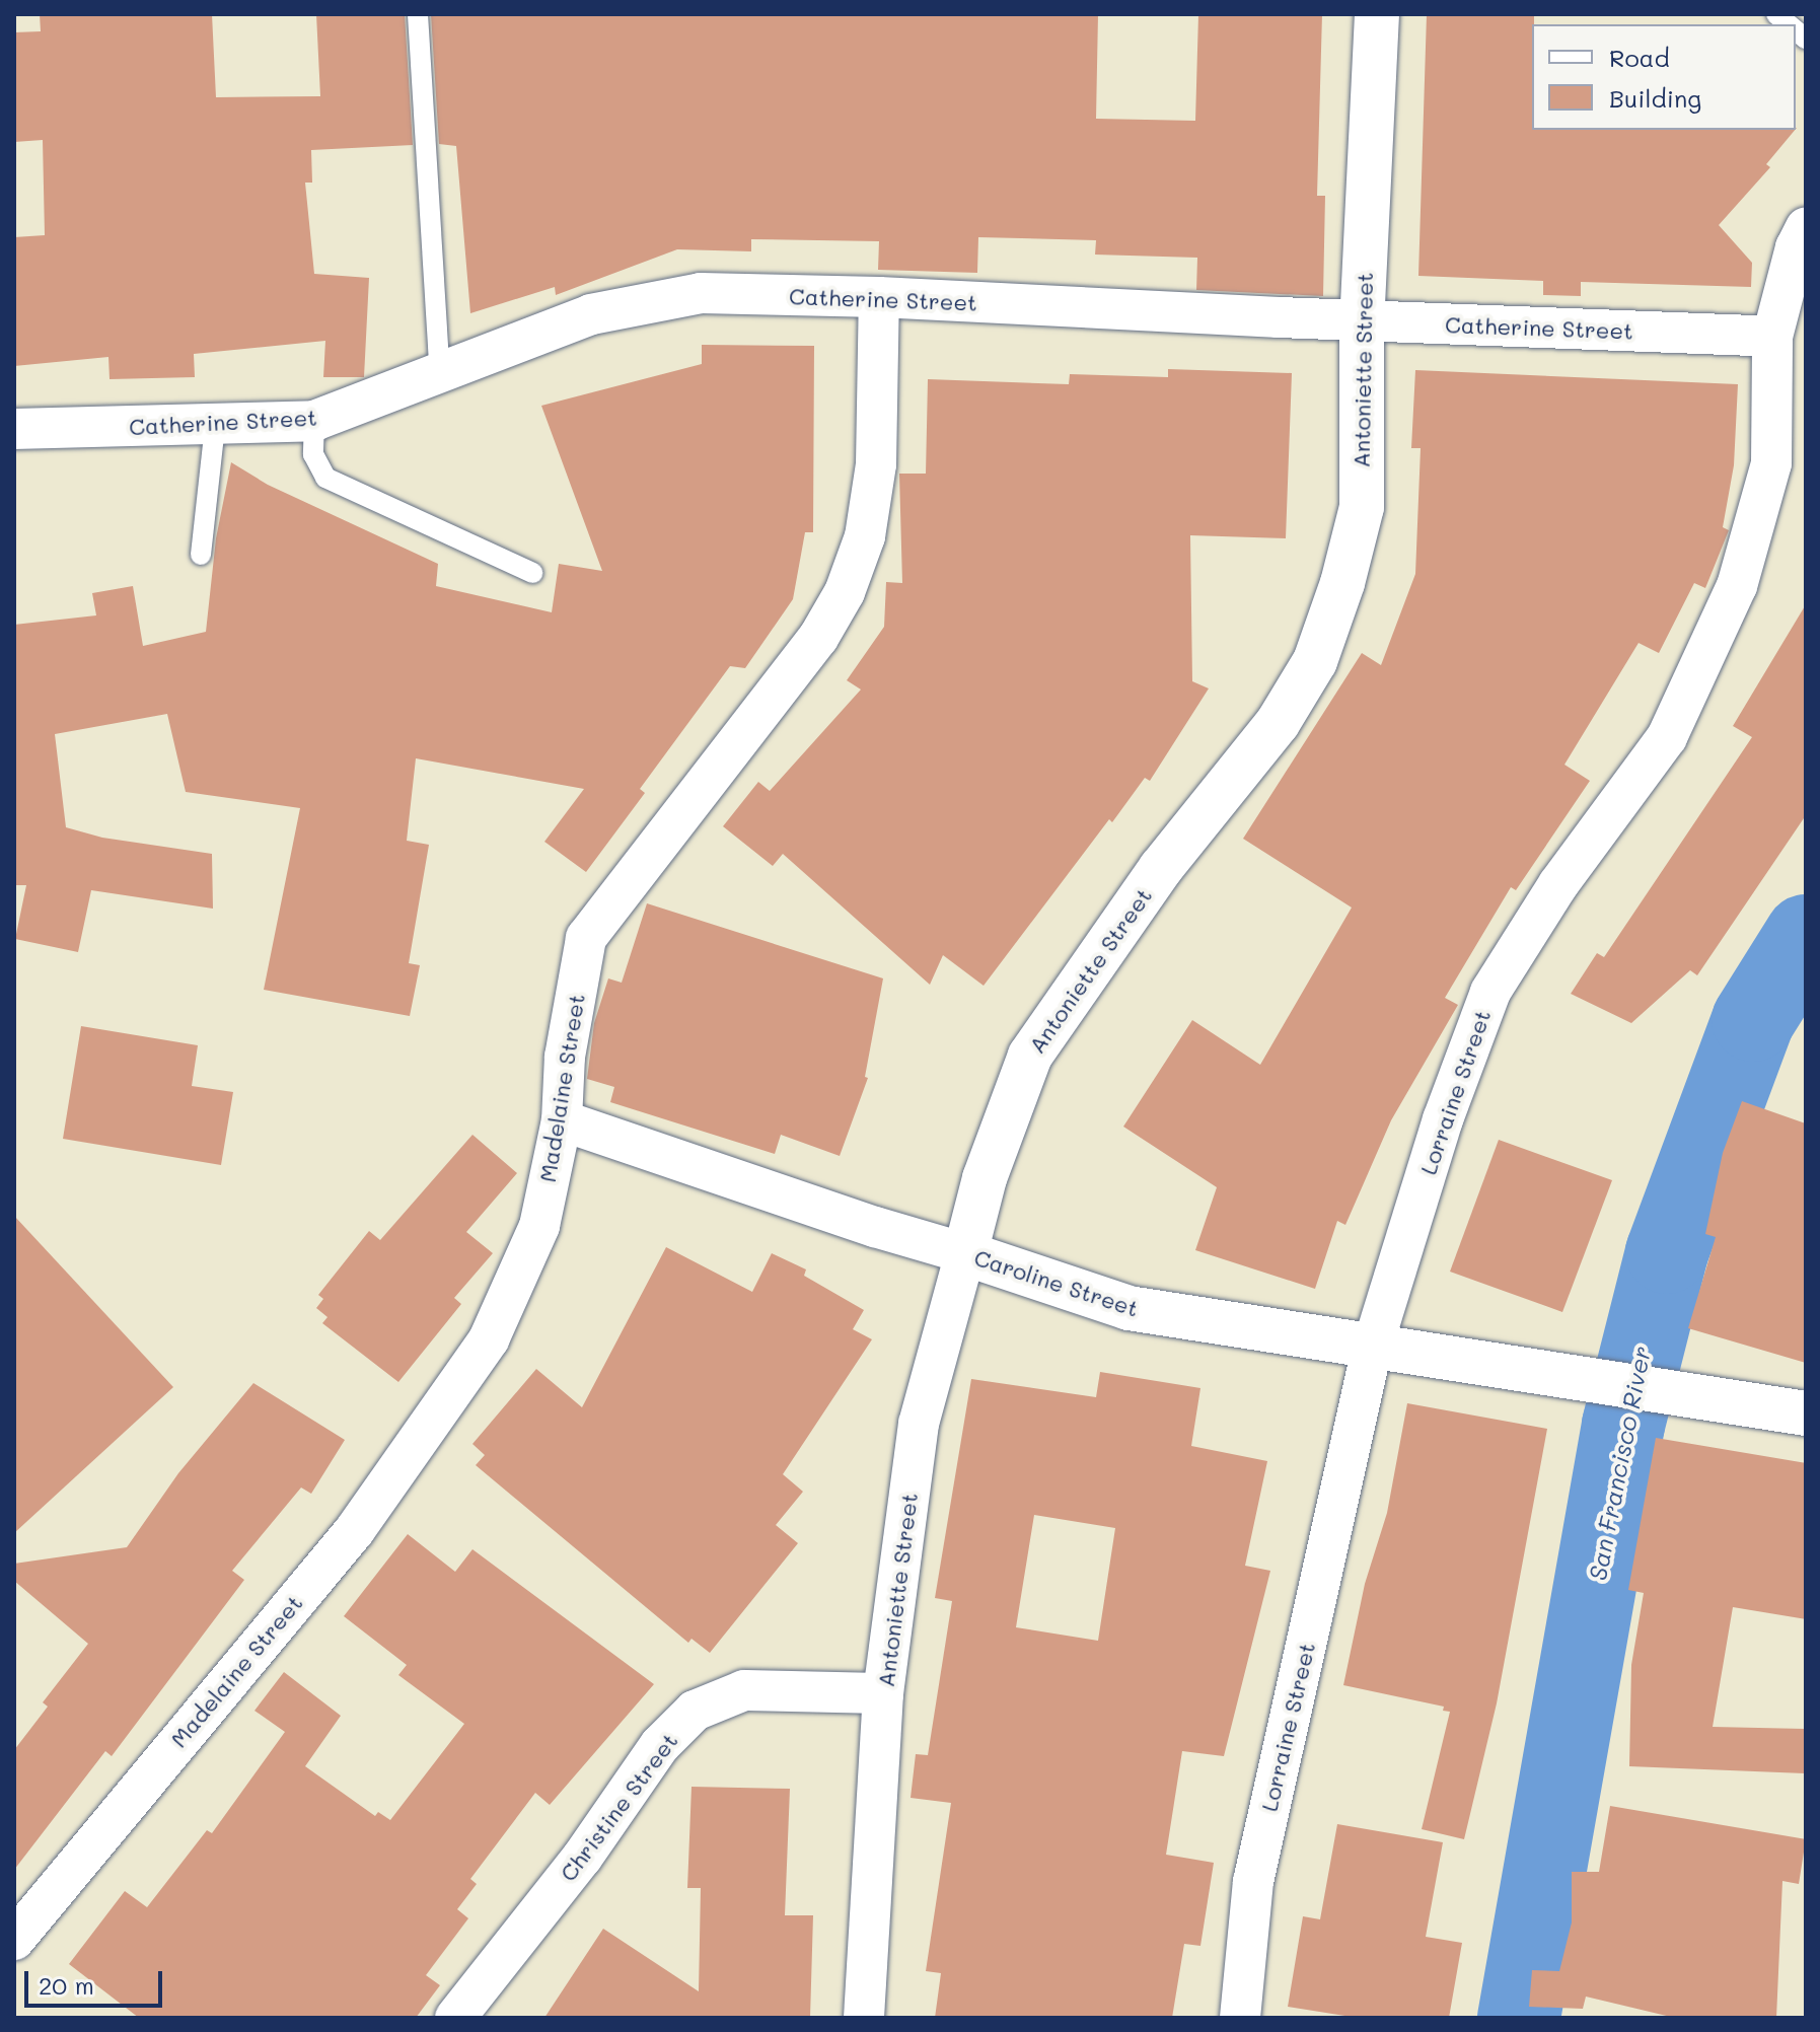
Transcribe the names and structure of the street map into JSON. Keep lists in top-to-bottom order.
{
  "streets": {
    "street": [
      "Catherine Street",
      "Antoniette Street",
      "Madelaine Street",
      "Lorraine Street",
      "Caroline Street",
      "Christine Street"
    ]
  },
  "crossings": [
    ["Catherine Street", "Antoniette Street"],
    ["Catherine Street", "Madelaine Street"],
    ["Catherine Street", "Lorraine Street"],
    ["Antoniette Street", "Caroline Street"],
    ["Antoniette Street", "Christine Street"],
    ["Madelaine Street", "Caroline Street"],
    ["Lorraine Street", "Caroline Street"]
  ],
  "water": ["San Francisco River"],
  "legend": ["Road", "Building"],
  "scale_bar": "20 m"
}
